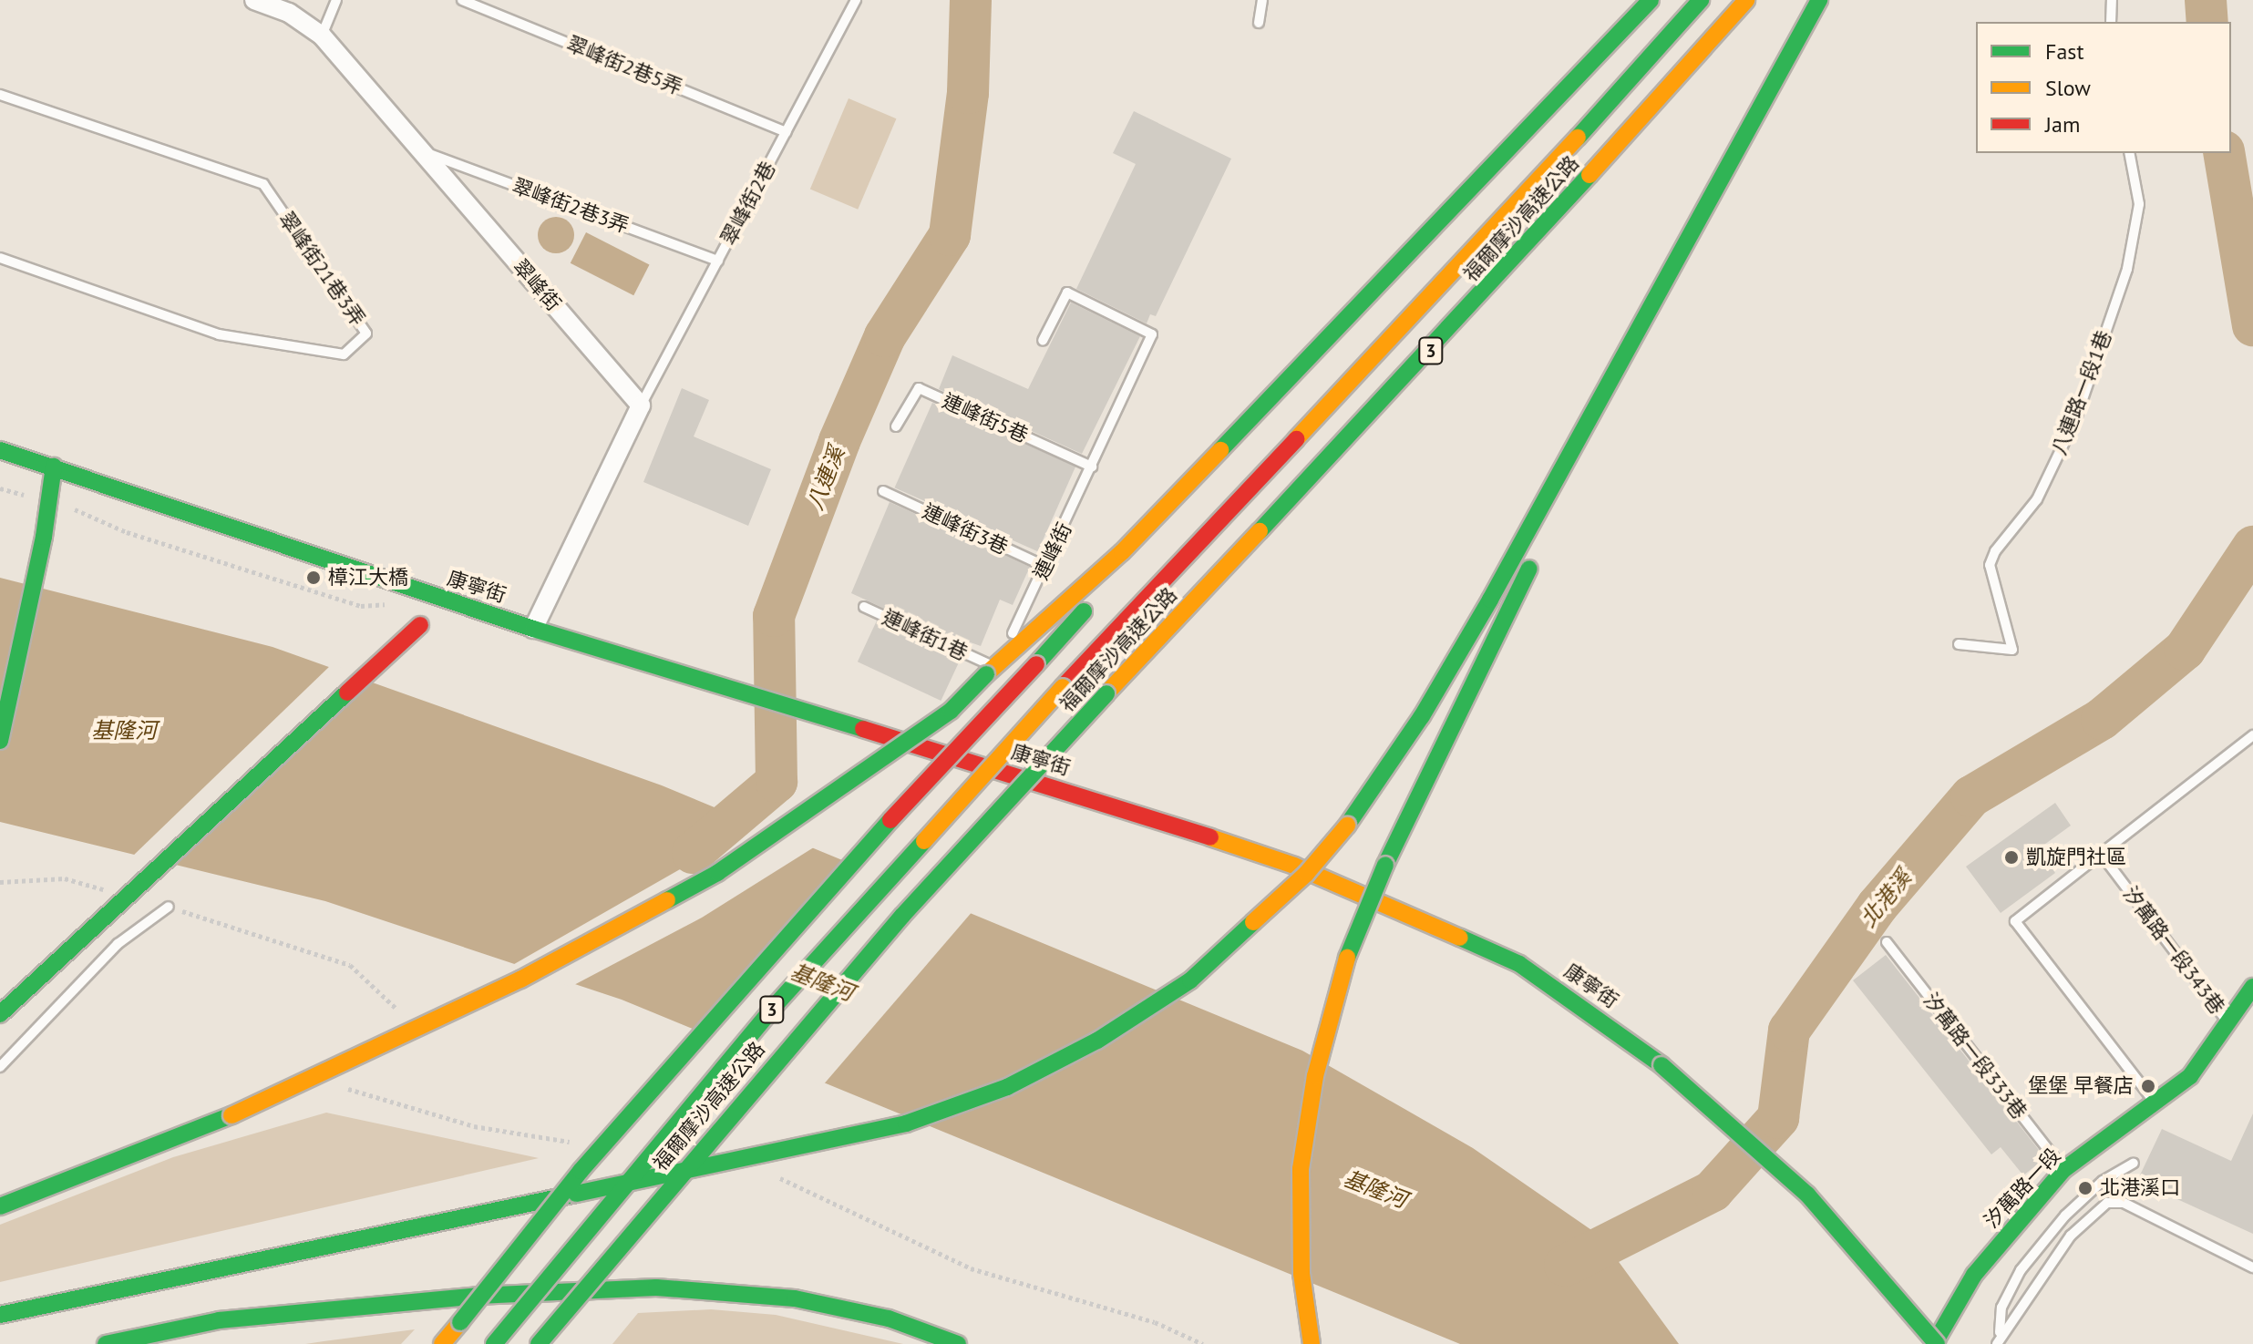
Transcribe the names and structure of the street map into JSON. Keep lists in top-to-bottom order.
{
  "streets": {
    "main road": [
      "福爾摩沙高速公路",
      "3",
      "康寧街",
      "汐萬路一段"
    ],
    "street": ["翠峰街"],
    "lane": [
      "翠峰街2巷5弄",
      "翠峰街2巷",
      "翠峰街2巷3弄",
      "翠峰街21巷3弄",
      "八連路一段1巷",
      "連峰街5巷",
      "連峰街3巷",
      "連峰街",
      "連峰街1巷",
      "汐萬路一段343巷",
      "汐萬路一段333巷"
    ]
  },
  "crossings": [
    ["翠峰街2巷5弄", "翠峰街2巷"],
    ["翠峰街2巷", "翠峰街2巷3弄"],
    ["翠峰街2巷", "翠峰街"],
    ["翠峰街2巷3弄", "翠峰街"],
    ["連峰街5巷", "連峰街"],
    ["連峰街3巷", "連峰街"],
    ["連峰街", "康寧街"],
    ["連峰街", "連峰街1巷"],
    ["康寧街", "汐萬路一段"],
    ["汐萬路一段343巷", "汐萬路一段"],
    ["汐萬路一段333巷", "汐萬路一段"]
  ],
  "water": ["八連溪", "基隆河", "北港溪"],
  "places": [
    "樟江大橋",
    "凱旋門社區",
    "堡堡 早餐店",
    "北港溪口"
  ],
  "legend": ["Fast", "Slow", "Jam"]
}
